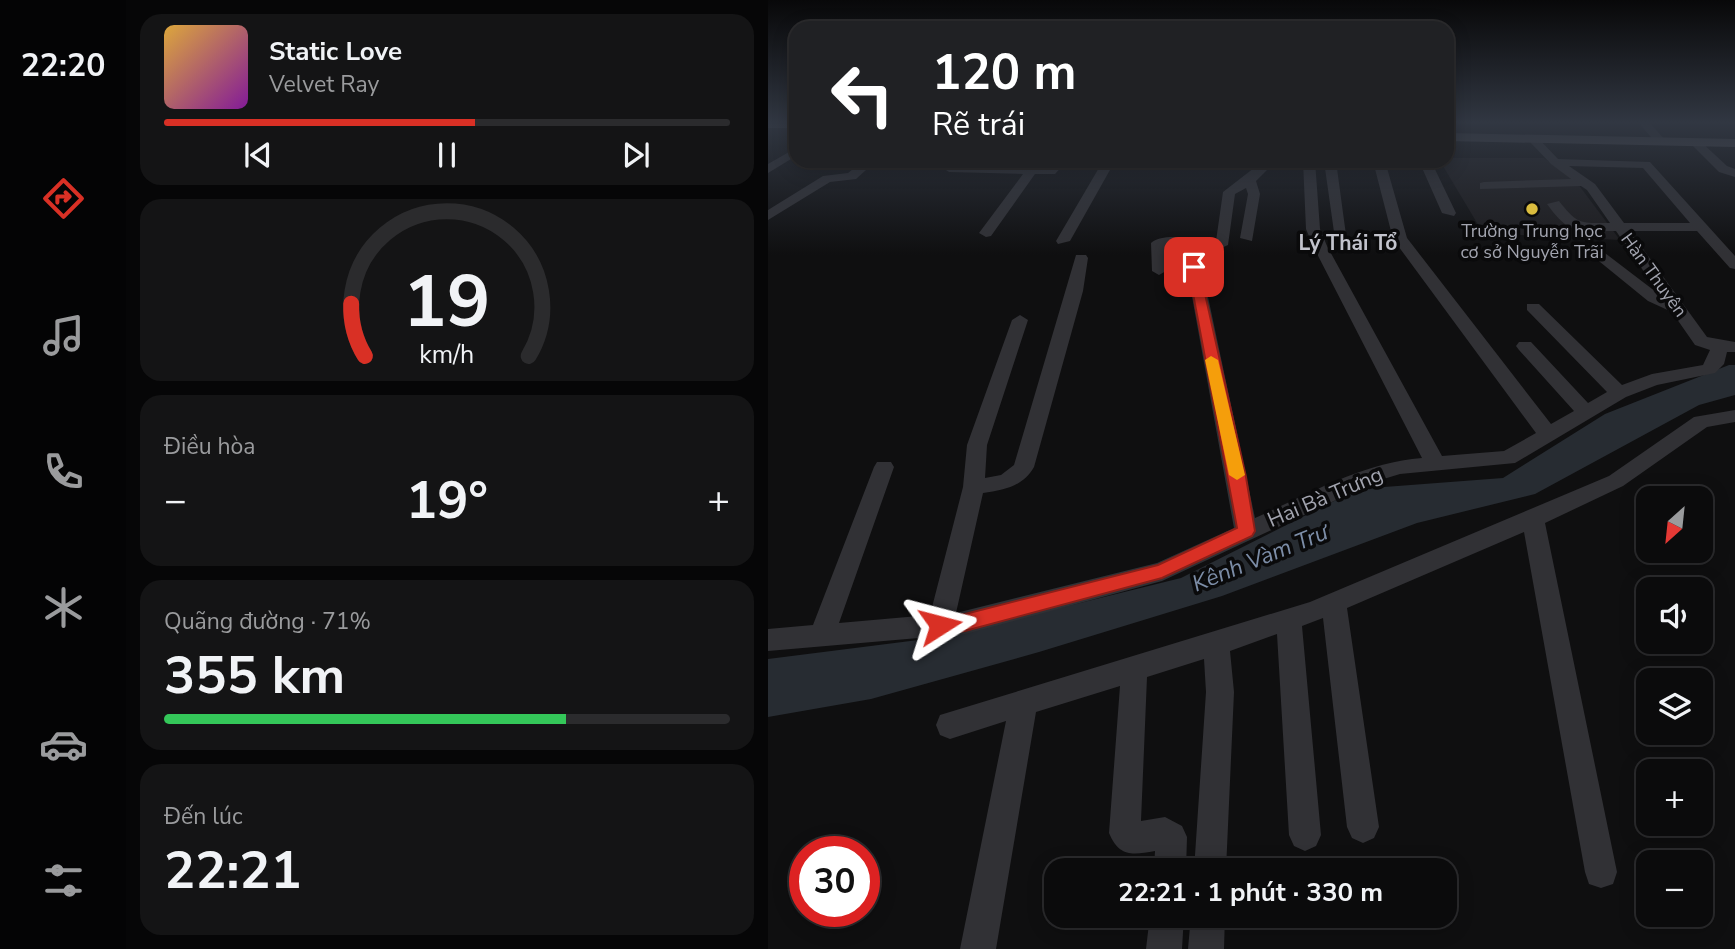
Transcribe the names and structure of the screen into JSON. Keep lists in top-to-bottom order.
{
  "streets": {
    "street": ["Hàn Thuyên", "Hai Bà Trưng"]
  },
  "crossings": [
    ["Hàn Thuyên", "Hai Bà Trưng"]
  ],
  "districts": ["Lý Thái Tổ"],
  "water": ["Kênh Vàm Trư"],
  "places": ["Trường Trung học cơ sở Nguyễn Trãi"],
  "north": "bottom left",
  "page": {
    "tabs": "22:20",
    "turn": ["120 m", "Rẽ trái"],
    "song": ["Static Love", "Velvet Ray"],
    "tile": [
      "Điều hòa",
      ["Quãng đường · 71%", "355 km"],
      ["Đến lúc", "22:21"]
    ],
    "heat": ["−", "19°", "+"],
    "map_buttons": ["+", "−"],
    "limit": "30",
    "trip": "22:21 · 1 phút · 330 m",
    "gauge": ["19", "km/h"]
  }
}
